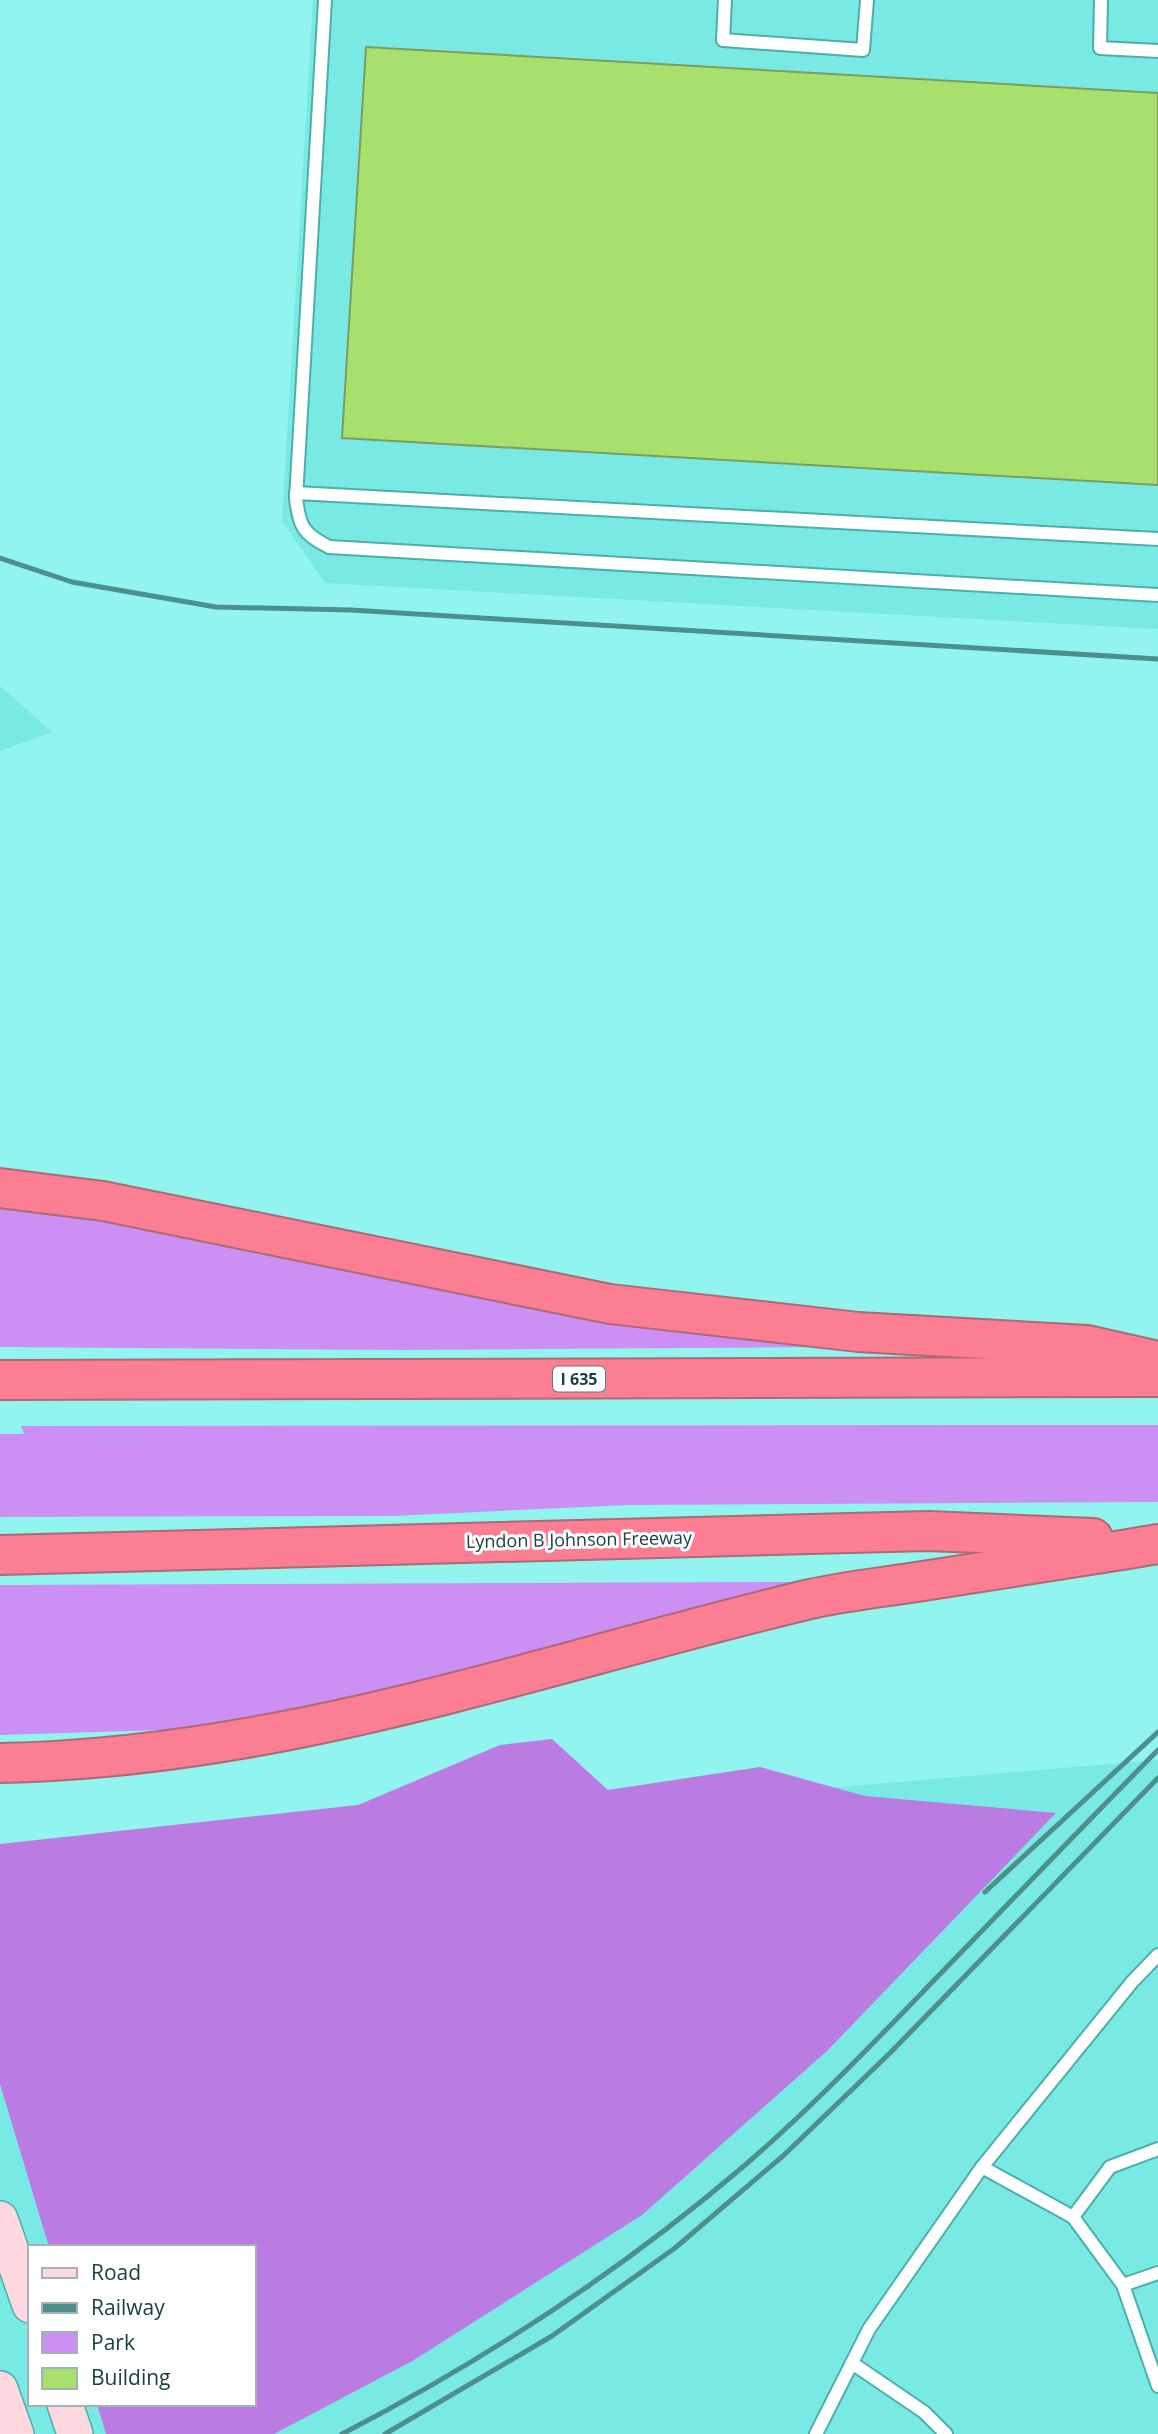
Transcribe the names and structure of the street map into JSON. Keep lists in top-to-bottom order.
{
  "streets": {
    "highway": ["I 635", "Lyndon B Johnson Freeway"]
  },
  "legend": [
    "Road",
    "Railway",
    "Park",
    "Building"
  ]
}
